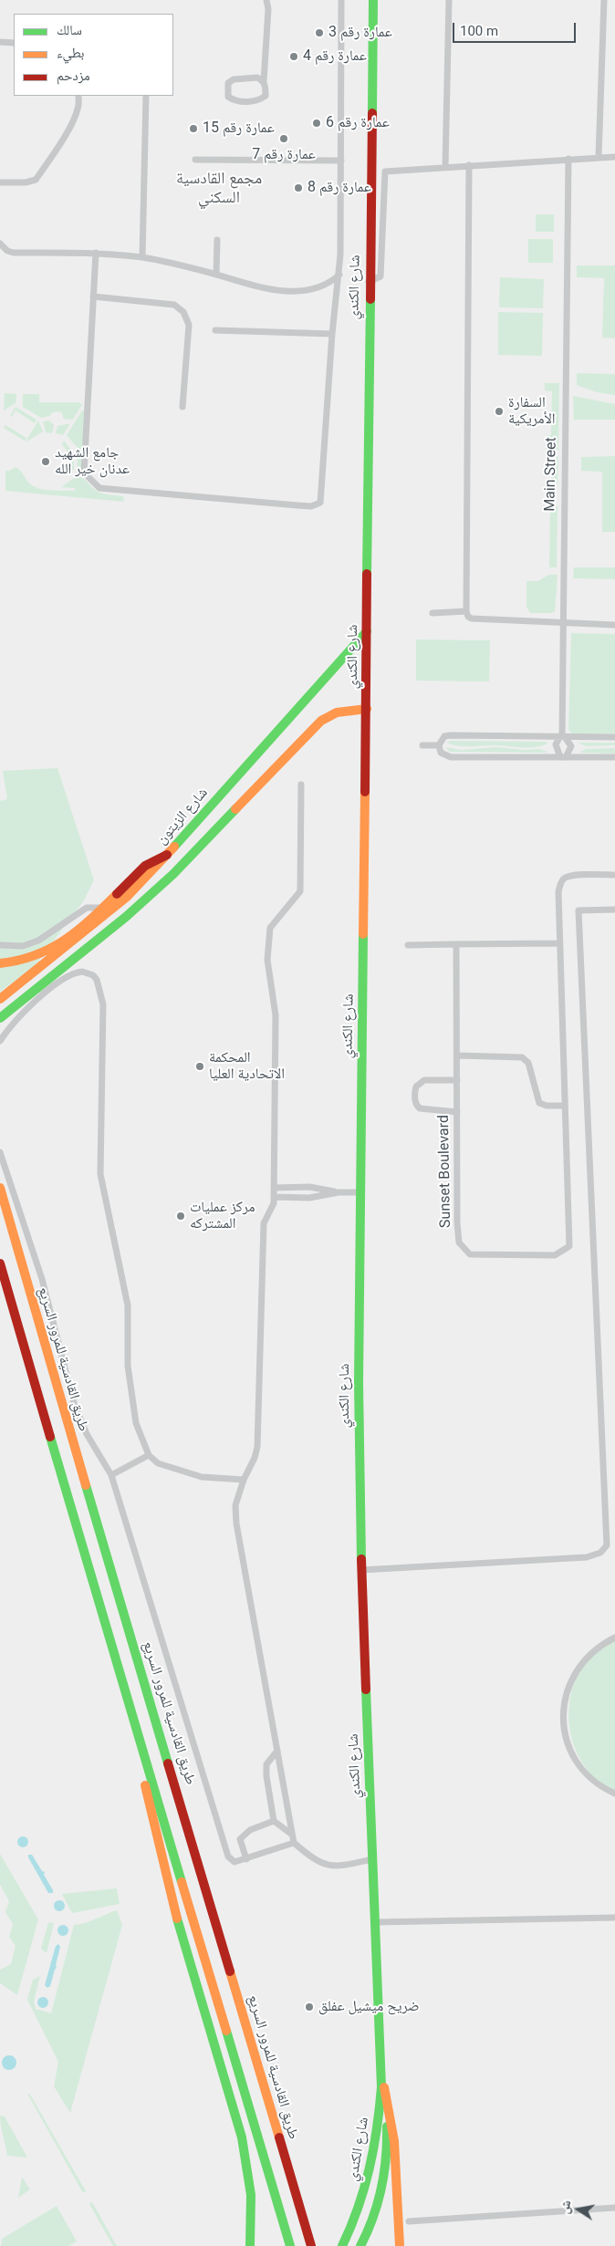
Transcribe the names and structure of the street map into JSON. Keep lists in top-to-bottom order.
{
  "streets": {
    "main road": ["شارع الكندي", "شارع الزيتون", "طريق القادسية للمرور السريع"],
    "street": ["Main Street", "Sunset Boulevard"]
  },
  "crossings": [
    ["شارع الكندي", "شارع الزيتون"]
  ],
  "districts": ["مجمع القادسية السكني"],
  "places": [
    "عمارة رقم 3",
    "عمارة رقم 4",
    "عمارة رقم 6",
    "عمارة رقم 15",
    "عمارة رقم 7",
    "عمارة رقم 8",
    "السفارة الأمريكية",
    "جامع الشهيد عدنان خير الله",
    "المحكمة الاتحادية العليا",
    "مركز عمليات المشتركه",
    "ضريح ميشيل عفلق"
  ],
  "legend": ["سالك", "بطيء", "مزدحم"],
  "scale_bar": "100 m",
  "north": "left"
}
